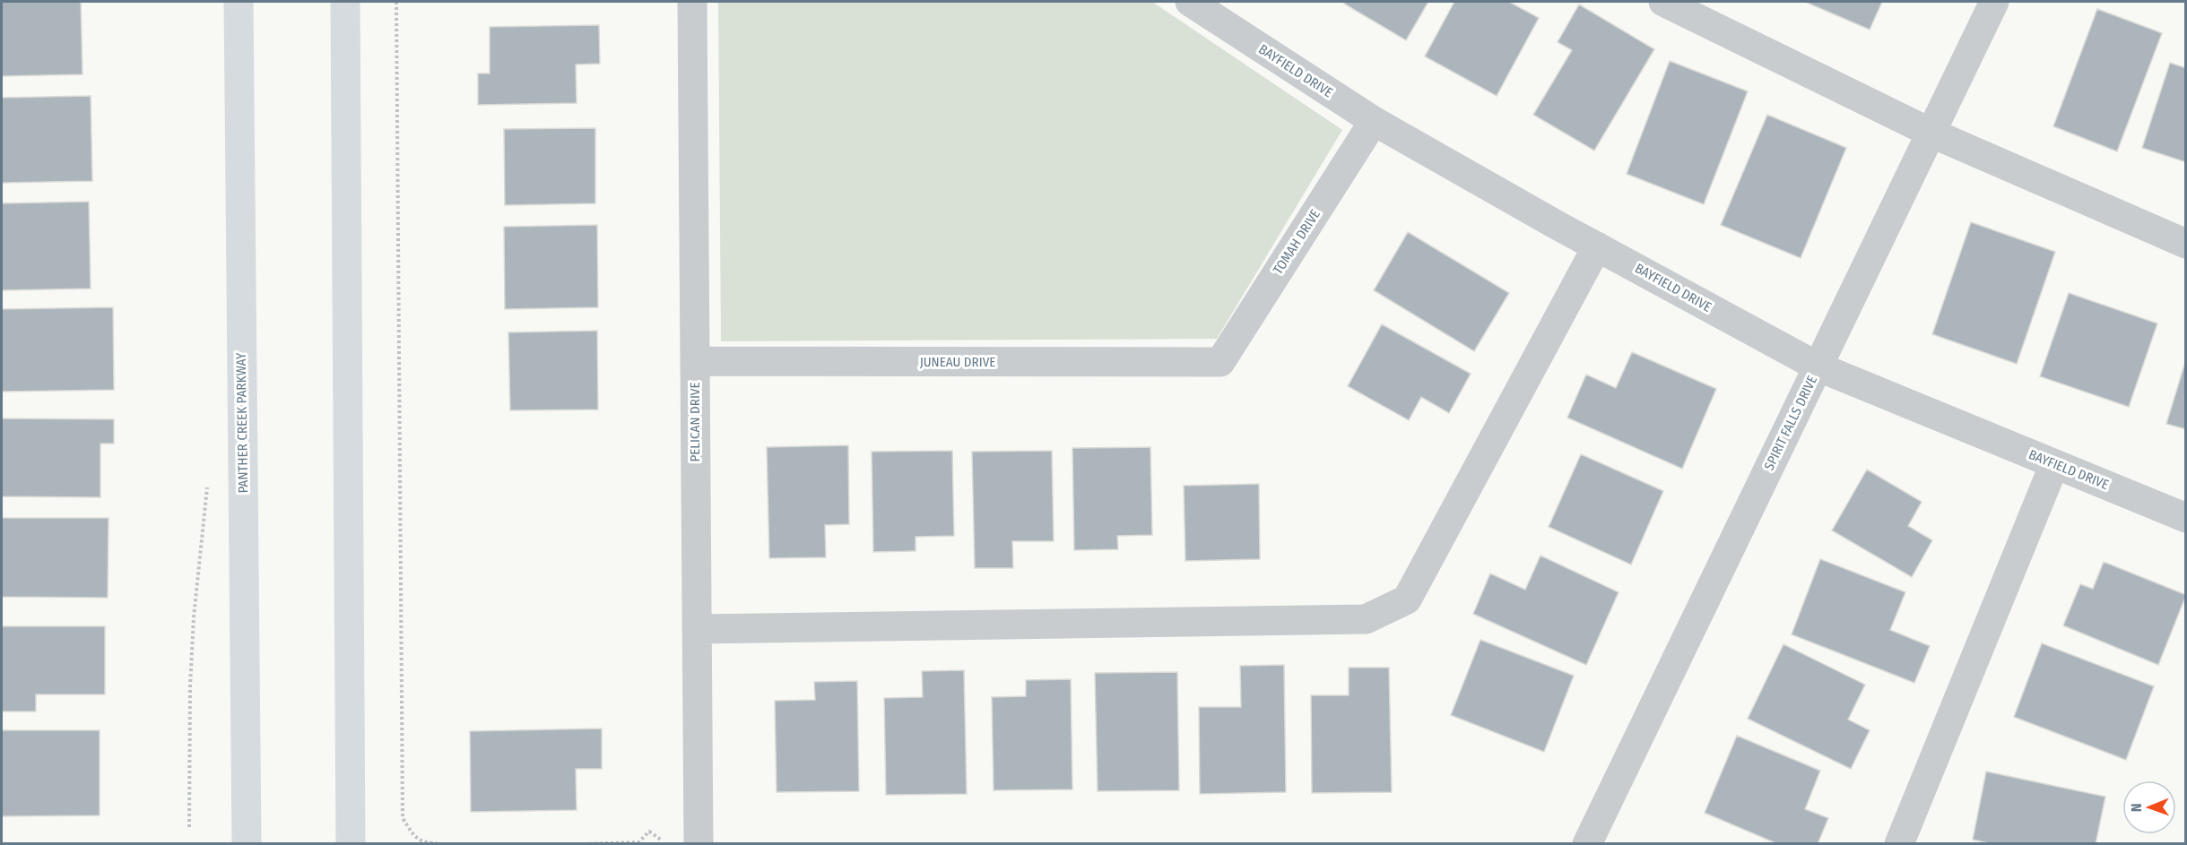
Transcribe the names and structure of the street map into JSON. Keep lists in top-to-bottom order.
{
  "streets": {
    "main road": ["PANTHER CREEK PARKWAY"],
    "street": [
      "BAYFIELD DRIVE",
      "TOMAH DRIVE",
      "JUNEAU DRIVE",
      "PELICAN DRIVE",
      "SPIRIT FALLS DRIVE"
    ]
  },
  "crossings": [
    ["BAYFIELD DRIVE", "TOMAH DRIVE"],
    ["BAYFIELD DRIVE", "SPIRIT FALLS DRIVE"],
    ["TOMAH DRIVE", "JUNEAU DRIVE"],
    ["JUNEAU DRIVE", "PELICAN DRIVE"]
  ],
  "north": "left"
}
